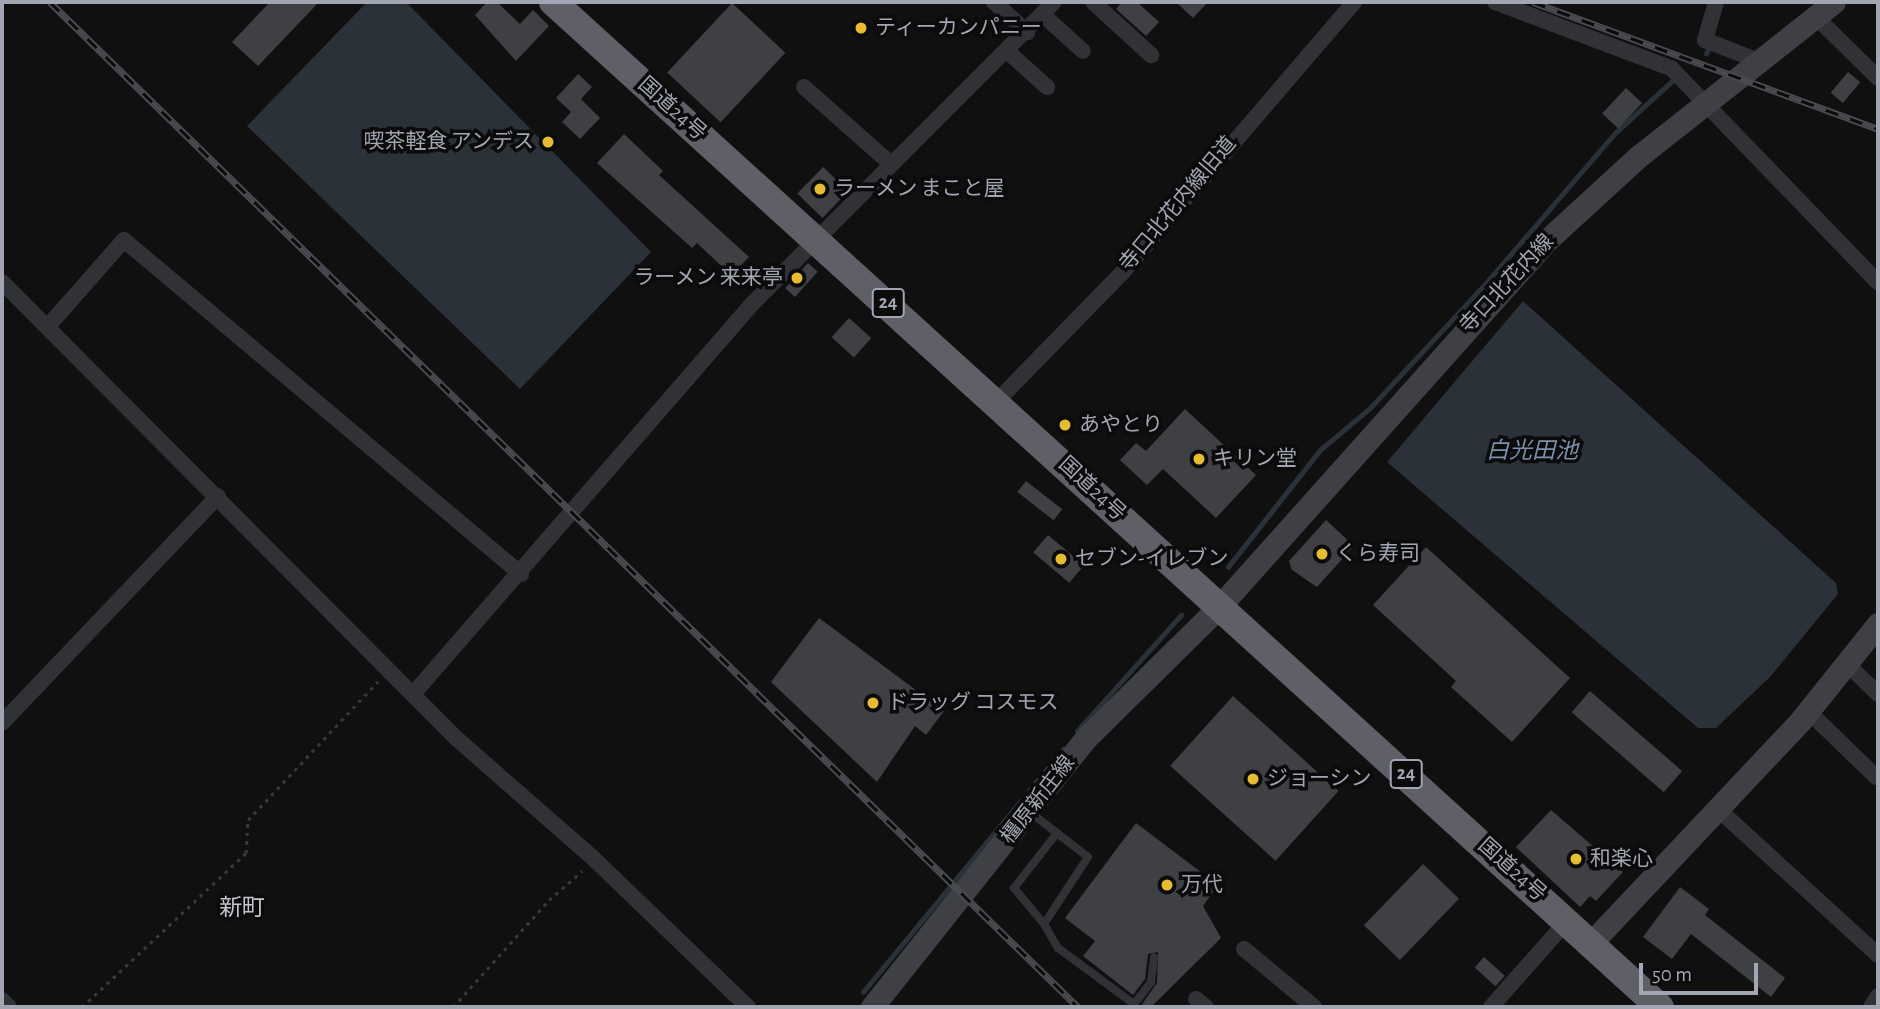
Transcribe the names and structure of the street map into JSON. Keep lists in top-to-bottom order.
{
  "streets": {
    "highway": ["国道24号", "24"],
    "main road": ["寺口北花内線", "橿原新庄線"],
    "street": ["寺口北花内線旧道"]
  },
  "crossings": [
    ["国道24号", "寺口北花内線旧道"],
    ["国道24号", "寺口北花内線"],
    ["国道24号", "橿原新庄線"],
    ["寺口北花内線", "橿原新庄線"]
  ],
  "districts": ["新町"],
  "water": ["白光田池"],
  "places": [
    "ティーカンパニー",
    "喫茶軽食 アンデス",
    "ラーメン まこと屋",
    "ラーメン 来来亭",
    "あやとり",
    "キリン堂",
    "くら寿司",
    "セブン-イレブン",
    "ドラッグ コスモス",
    "ジョーシン",
    "和楽心",
    "万代"
  ],
  "scale_bar": "50 m"
}
